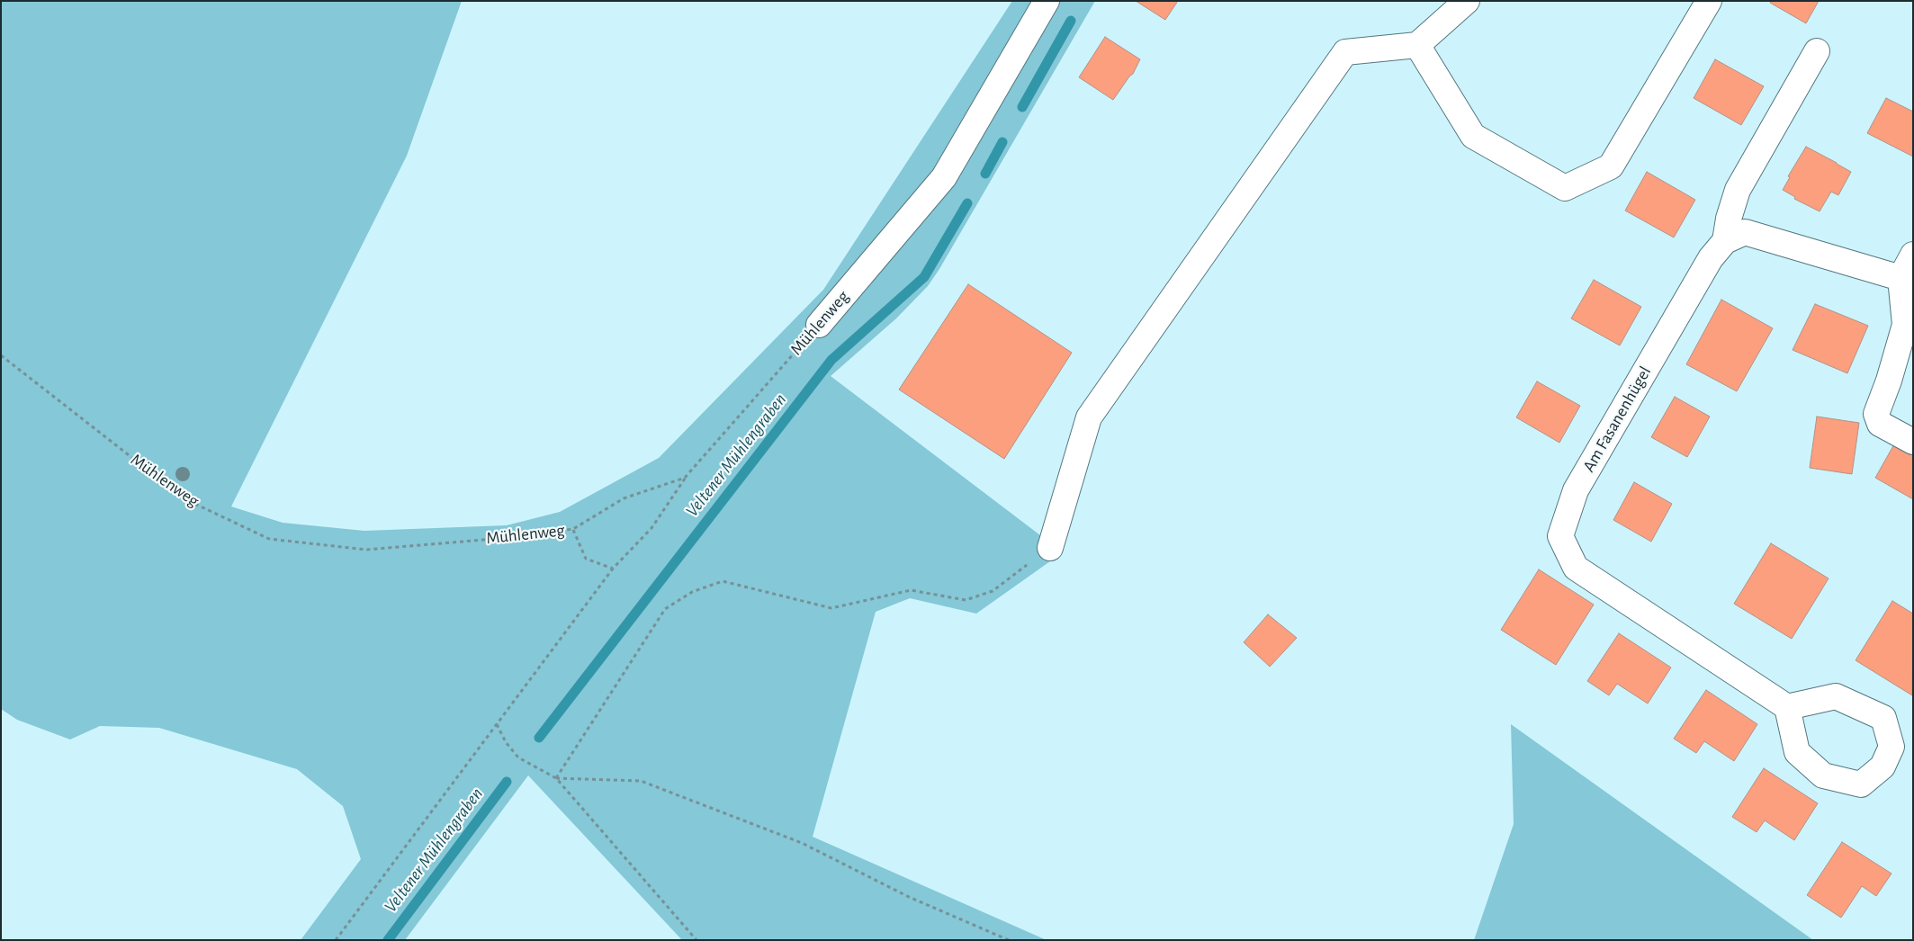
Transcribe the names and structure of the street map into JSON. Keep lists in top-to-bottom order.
{
  "streets": {
    "street": ["Mühlenweg", "Am Fasanenhügel"]
  },
  "water": ["Veltener Mühlengraben"]
}
